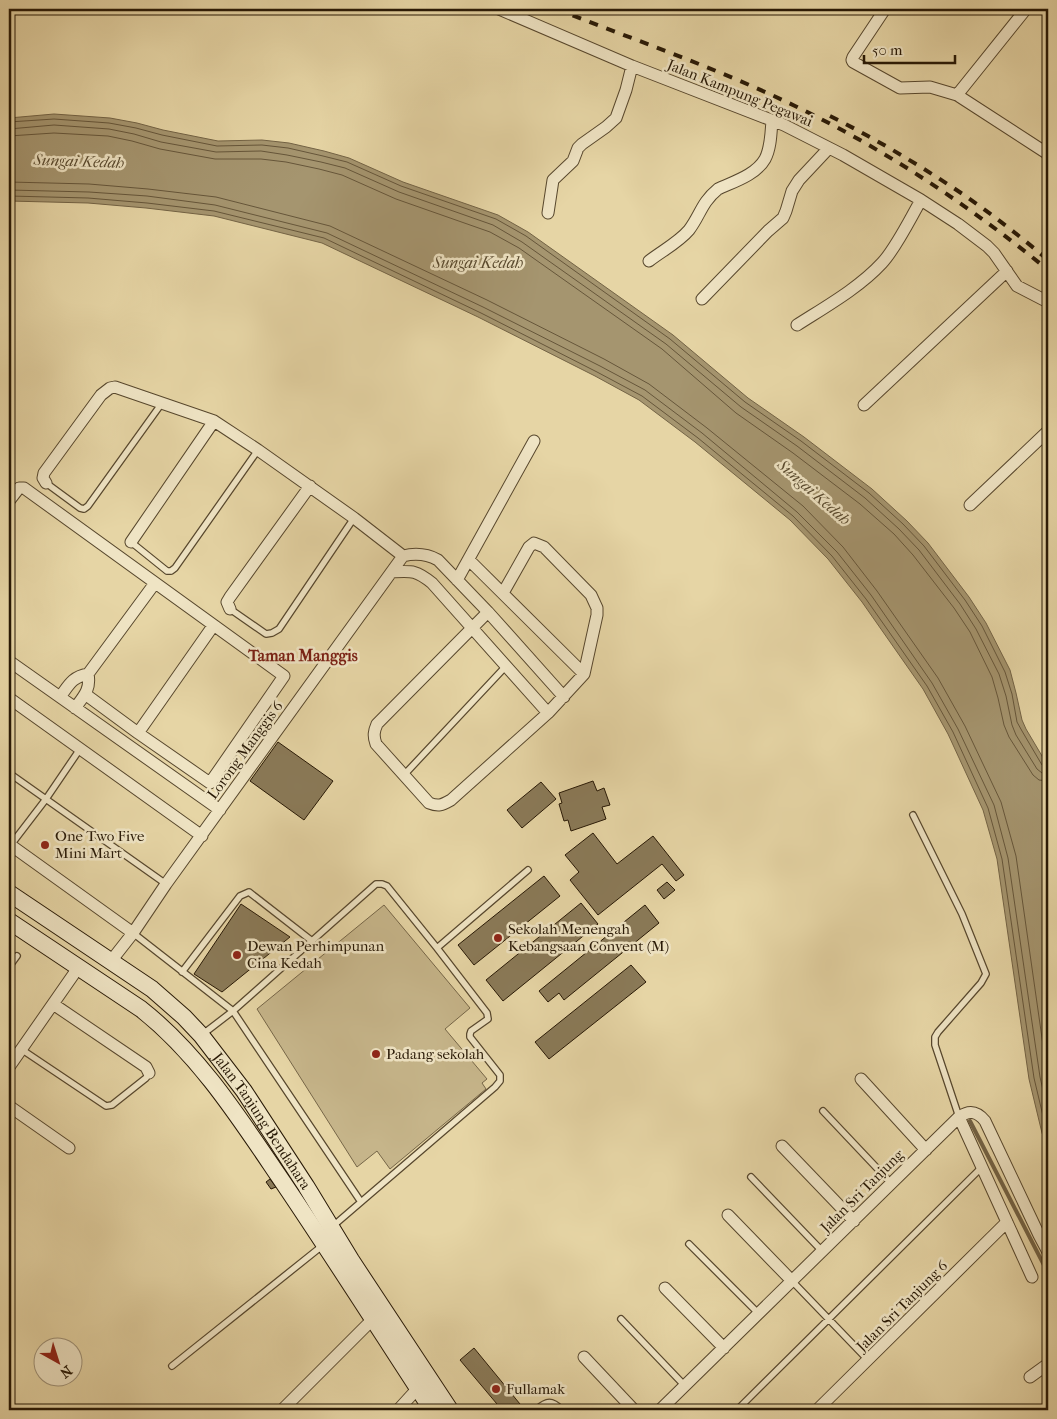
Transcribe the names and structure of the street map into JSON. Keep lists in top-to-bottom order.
{
  "streets": {
    "main road": ["Jalan Tanjung Bendahara"],
    "street": [
      "Jalan Kampung Pegawai",
      "Lorong Manggis 6",
      "Jalan Sri Tanjung",
      "Jalan Sri Tanjung 6"
    ]
  },
  "crossings": [
    ["Lorong Manggis 6", "Jalan Tanjung Bendahara"]
  ],
  "districts": ["Taman Manggis"],
  "water": ["Sungai Kedah"],
  "places": [
    "One Two Five Mini Mart",
    "Sekolah Menengah Kebangsaan Convent (M)",
    "Dewan Perhimpunan Cina Kedah",
    "Padang sekolah",
    "Fullamak"
  ],
  "scale_bar": "50 m",
  "north": "bottom right"
}
